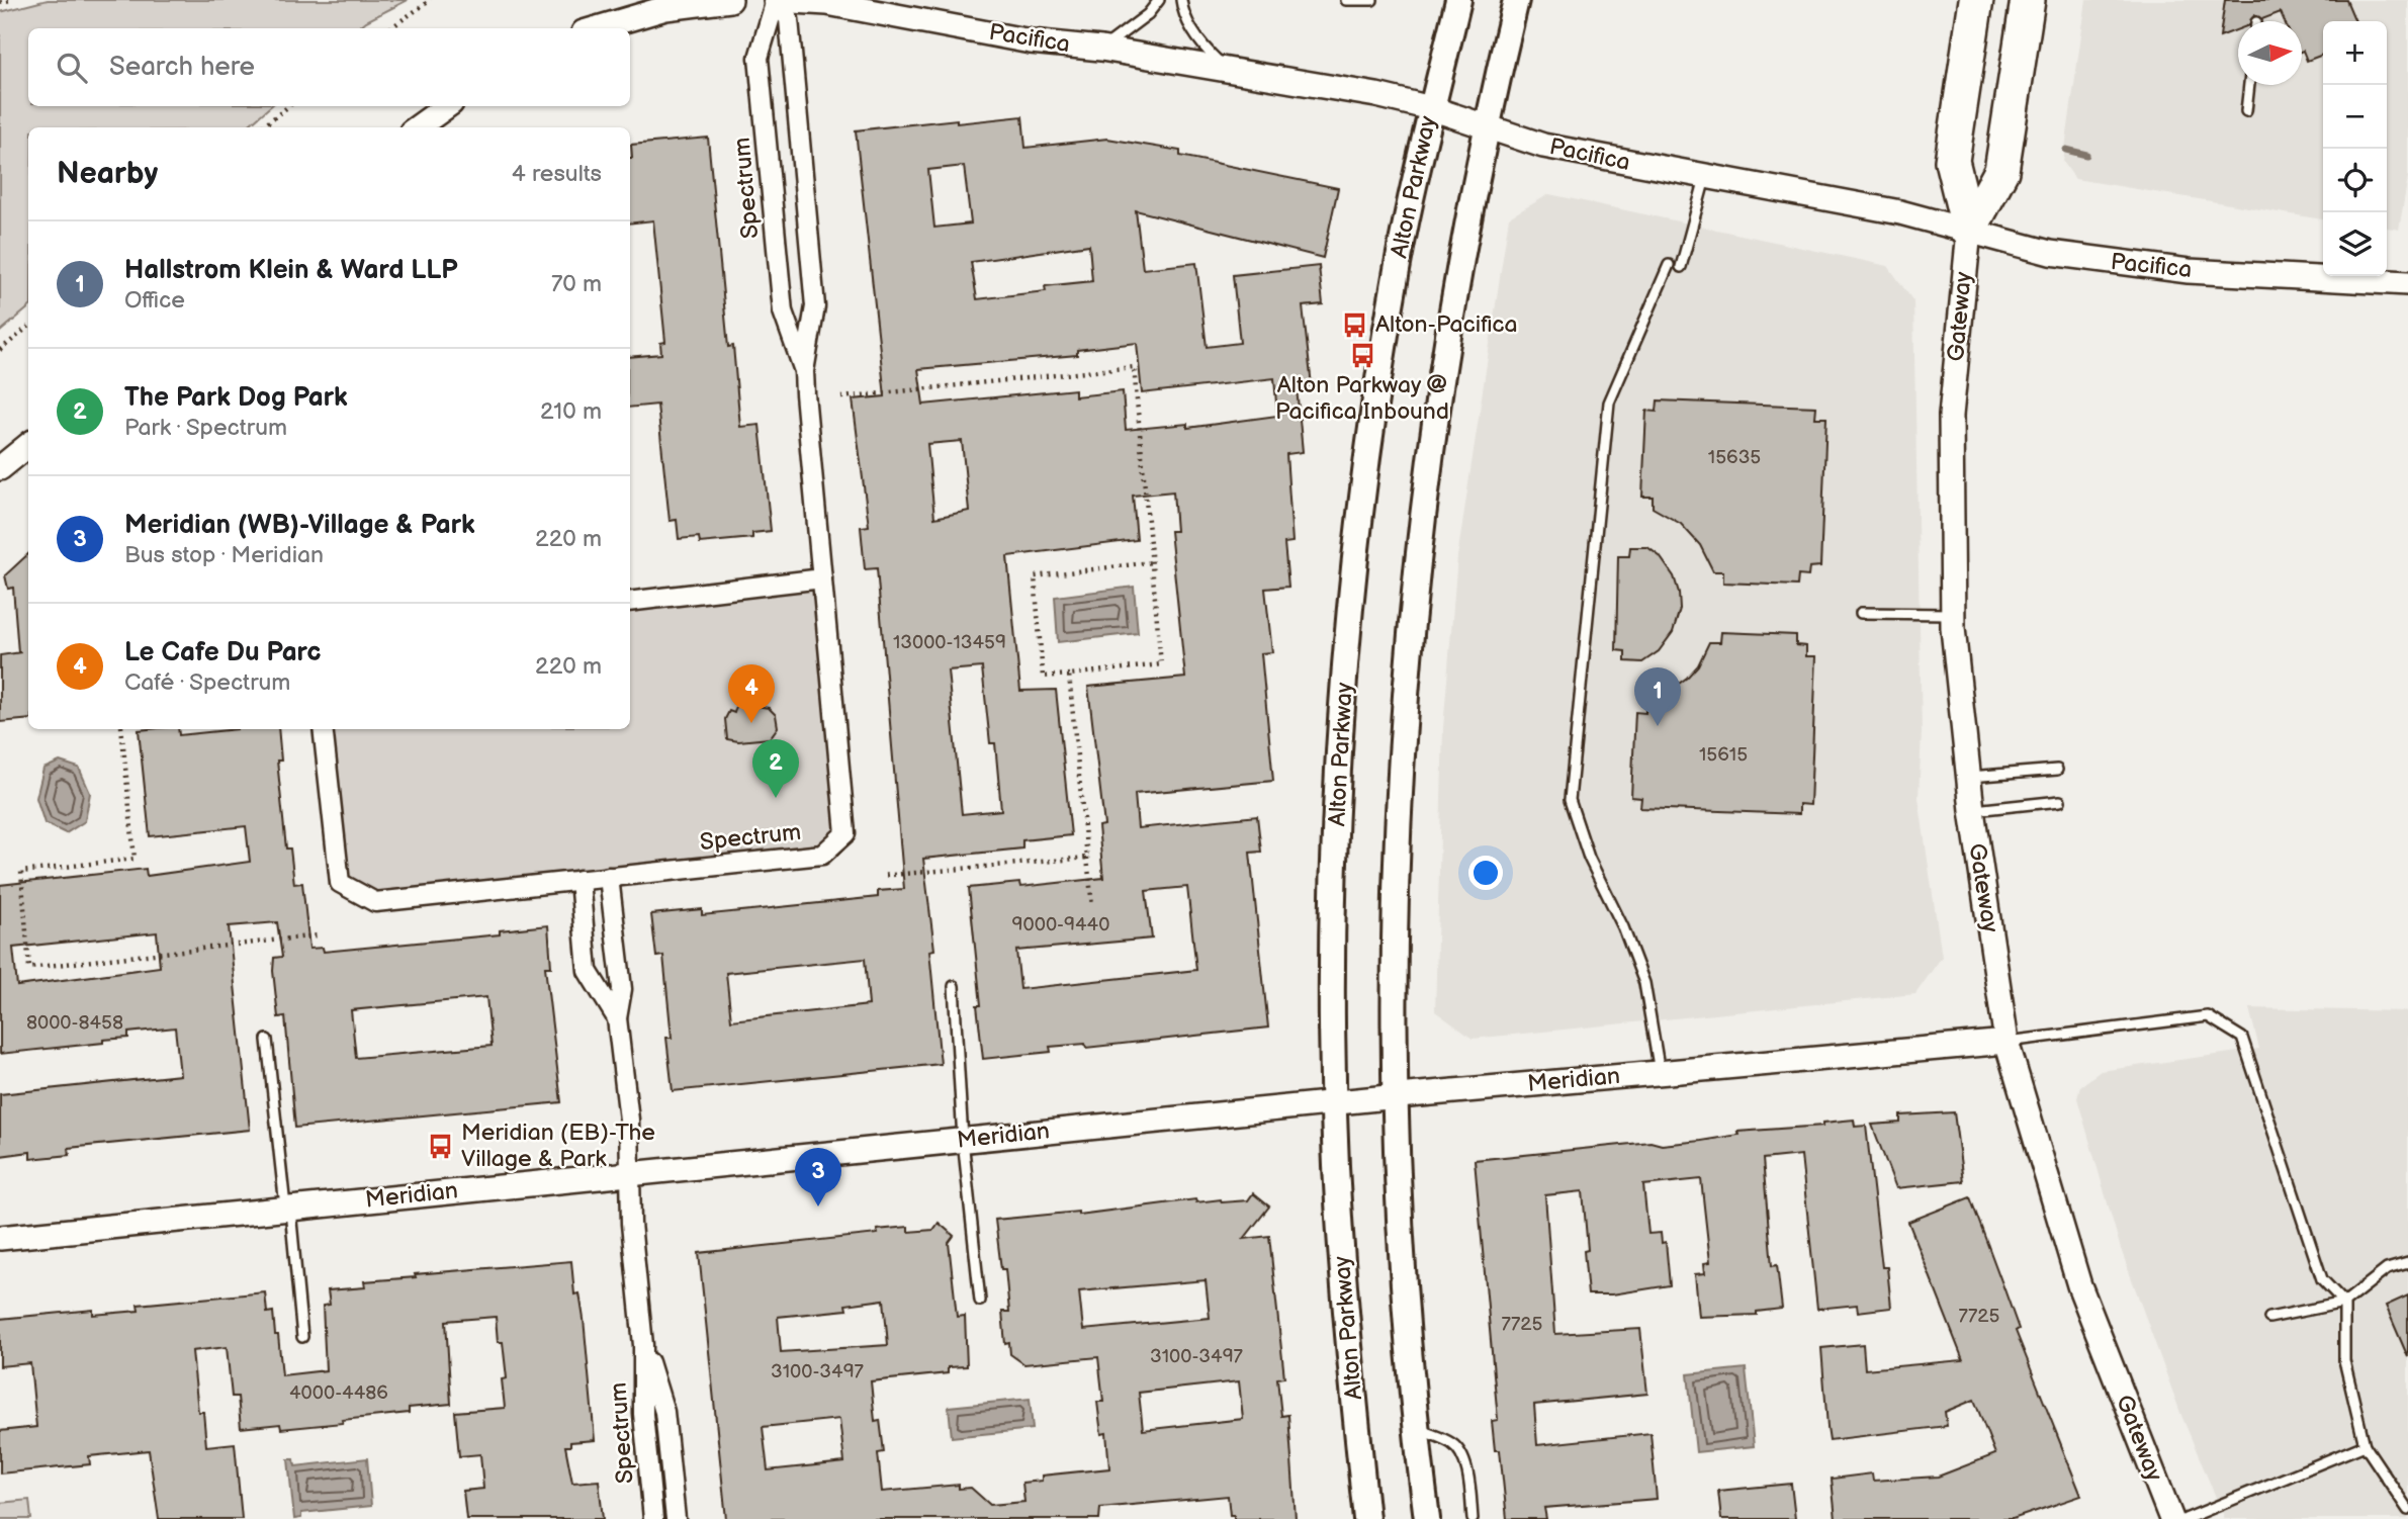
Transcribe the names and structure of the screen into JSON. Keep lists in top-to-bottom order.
{
  "streets": {
    "main road": ["Alton Parkway"],
    "street": [
      "Pacifica",
      "Spectrum",
      "Gateway",
      "Meridian"
    ]
  },
  "crossings": [
    ["Pacifica", "Alton Parkway"],
    ["Pacifica", "Gateway"],
    ["Alton Parkway", "Meridian"],
    ["Spectrum", "Meridian"],
    ["Gateway", "Meridian"]
  ],
  "places": {
    "bus stop": ["Alton-Pacifica", "Alton Parkway @ Pacifica Inbound", "Meridian (EB)-The Village & Park"]
  },
  "house_numbers": [
    "15635",
    "13000-13459",
    "15615",
    "9000-9440",
    "8000-8458",
    "7725",
    "7725",
    "3100-3497",
    "3100-3497",
    "4000-4486"
  ],
  "north": "right",
  "page": {
    "map_buttons": ["+", "−"],
    "search": "Search here",
    "heading": ["Nearby", "4 results"],
    "list": [
      {
        "mark": "1",
        "name": "Hallstrom Klein & Ward LLP",
        "note": "Office",
        "value": "70 m"
      },
      {
        "mark": "2",
        "name": "The Park Dog Park",
        "note": "Park · Spectrum",
        "value": "210 m"
      },
      {
        "mark": "3",
        "name": "Meridian (WB)-Village & Park",
        "note": "Bus stop · Meridian",
        "value": "220 m"
      },
      {
        "mark": "4",
        "name": "Le Cafe Du Parc",
        "note": "Café · Spectrum",
        "value": "220 m"
      }
    ],
    "pins": [
      "4",
      "1",
      "2",
      "3"
    ]
  }
}
